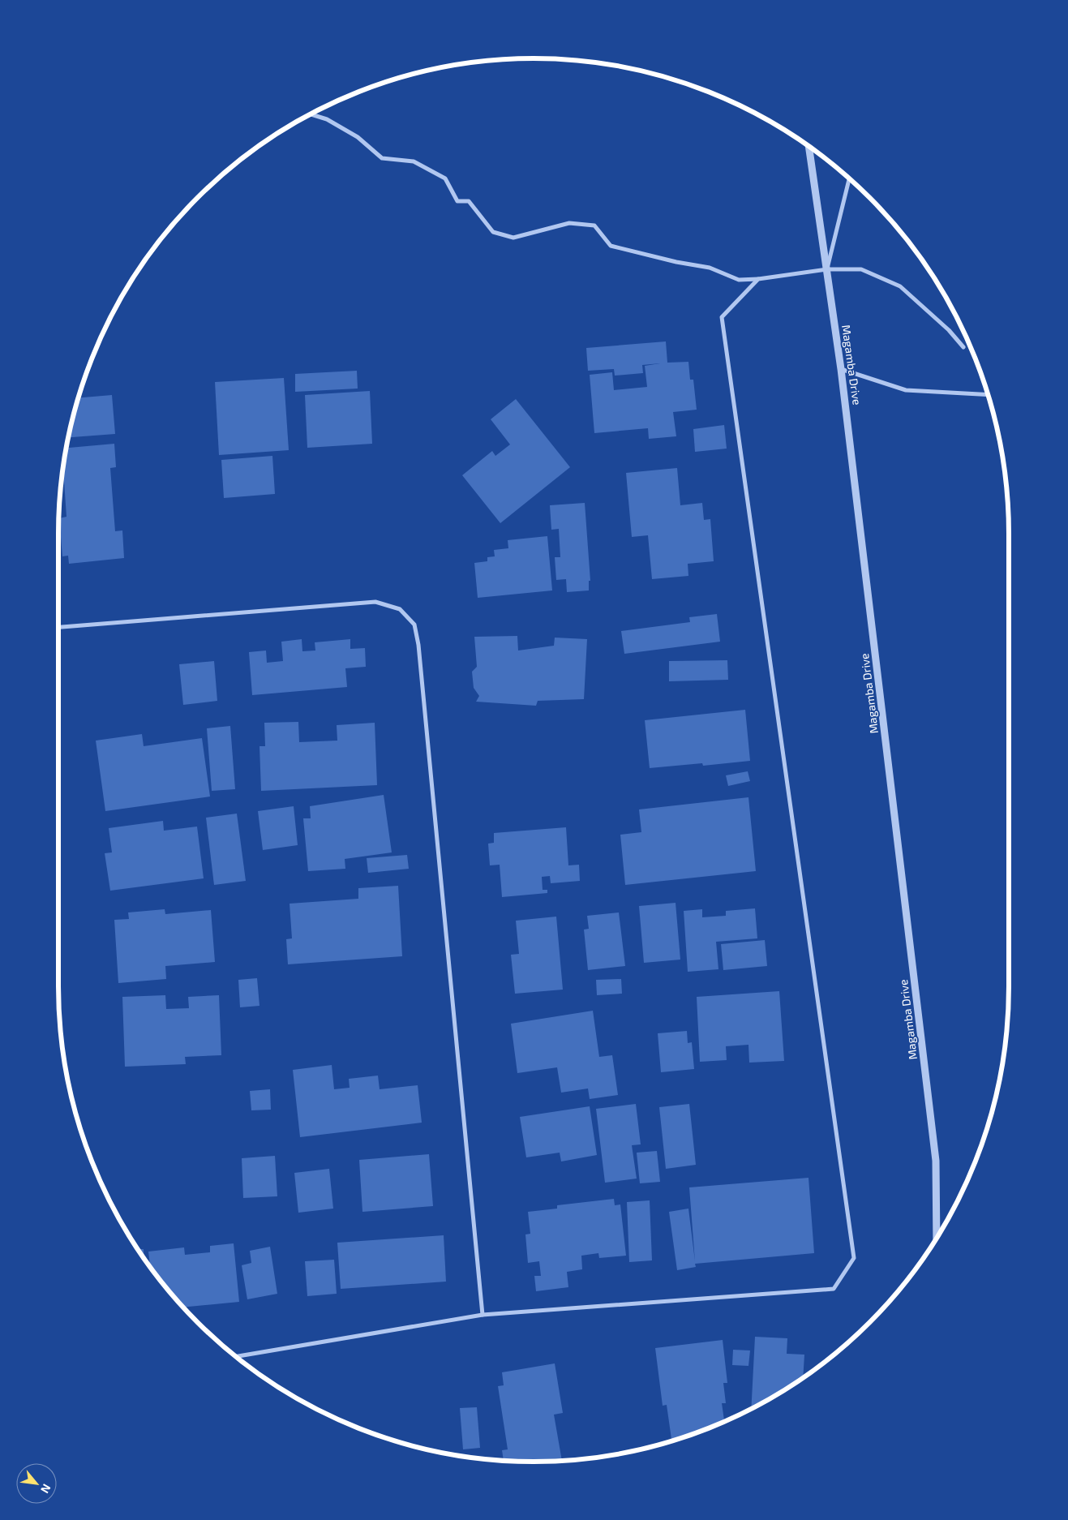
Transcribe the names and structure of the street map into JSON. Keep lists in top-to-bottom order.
{
  "streets": {
    "street": ["Magamba Drive"]
  },
  "north": "bottom right"
}
